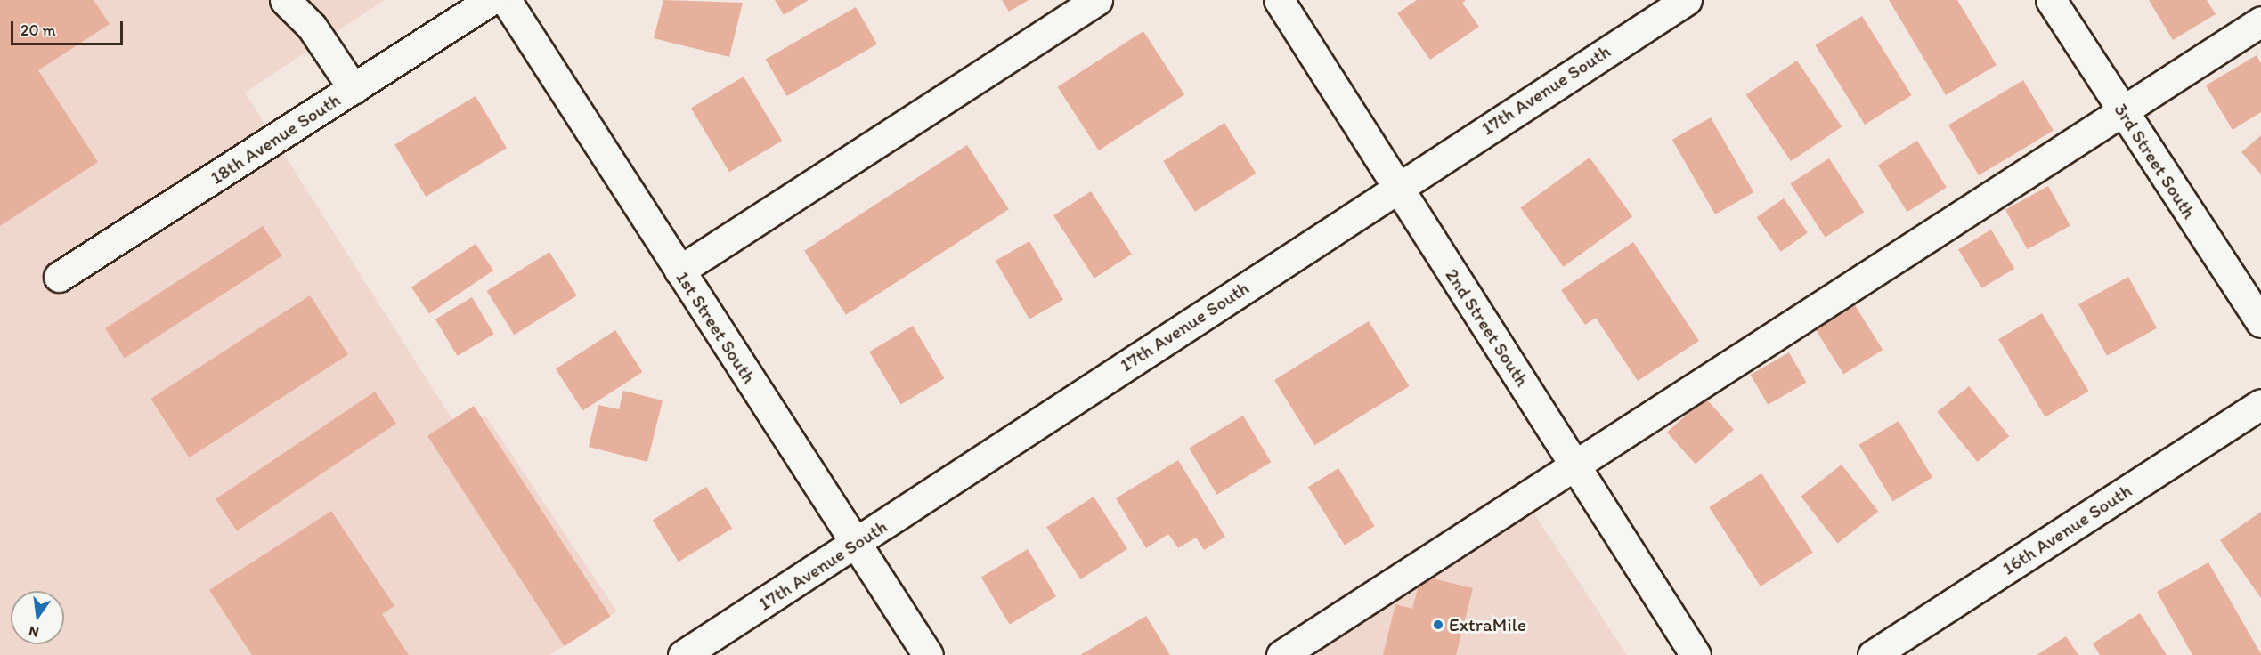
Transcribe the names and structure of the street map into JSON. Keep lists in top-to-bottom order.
{
  "streets": {
    "street": [
      "17th Avenue South",
      "18th Avenue South",
      "3rd Street South",
      "1st Street South",
      "2nd Street South",
      "16th Avenue South"
    ]
  },
  "crossings": [
    ["17th Avenue South", "1st Street South"],
    ["17th Avenue South", "2nd Street South"]
  ],
  "places": ["ExtraMile"],
  "scale_bar": "20 m",
  "north": "bottom"
}
